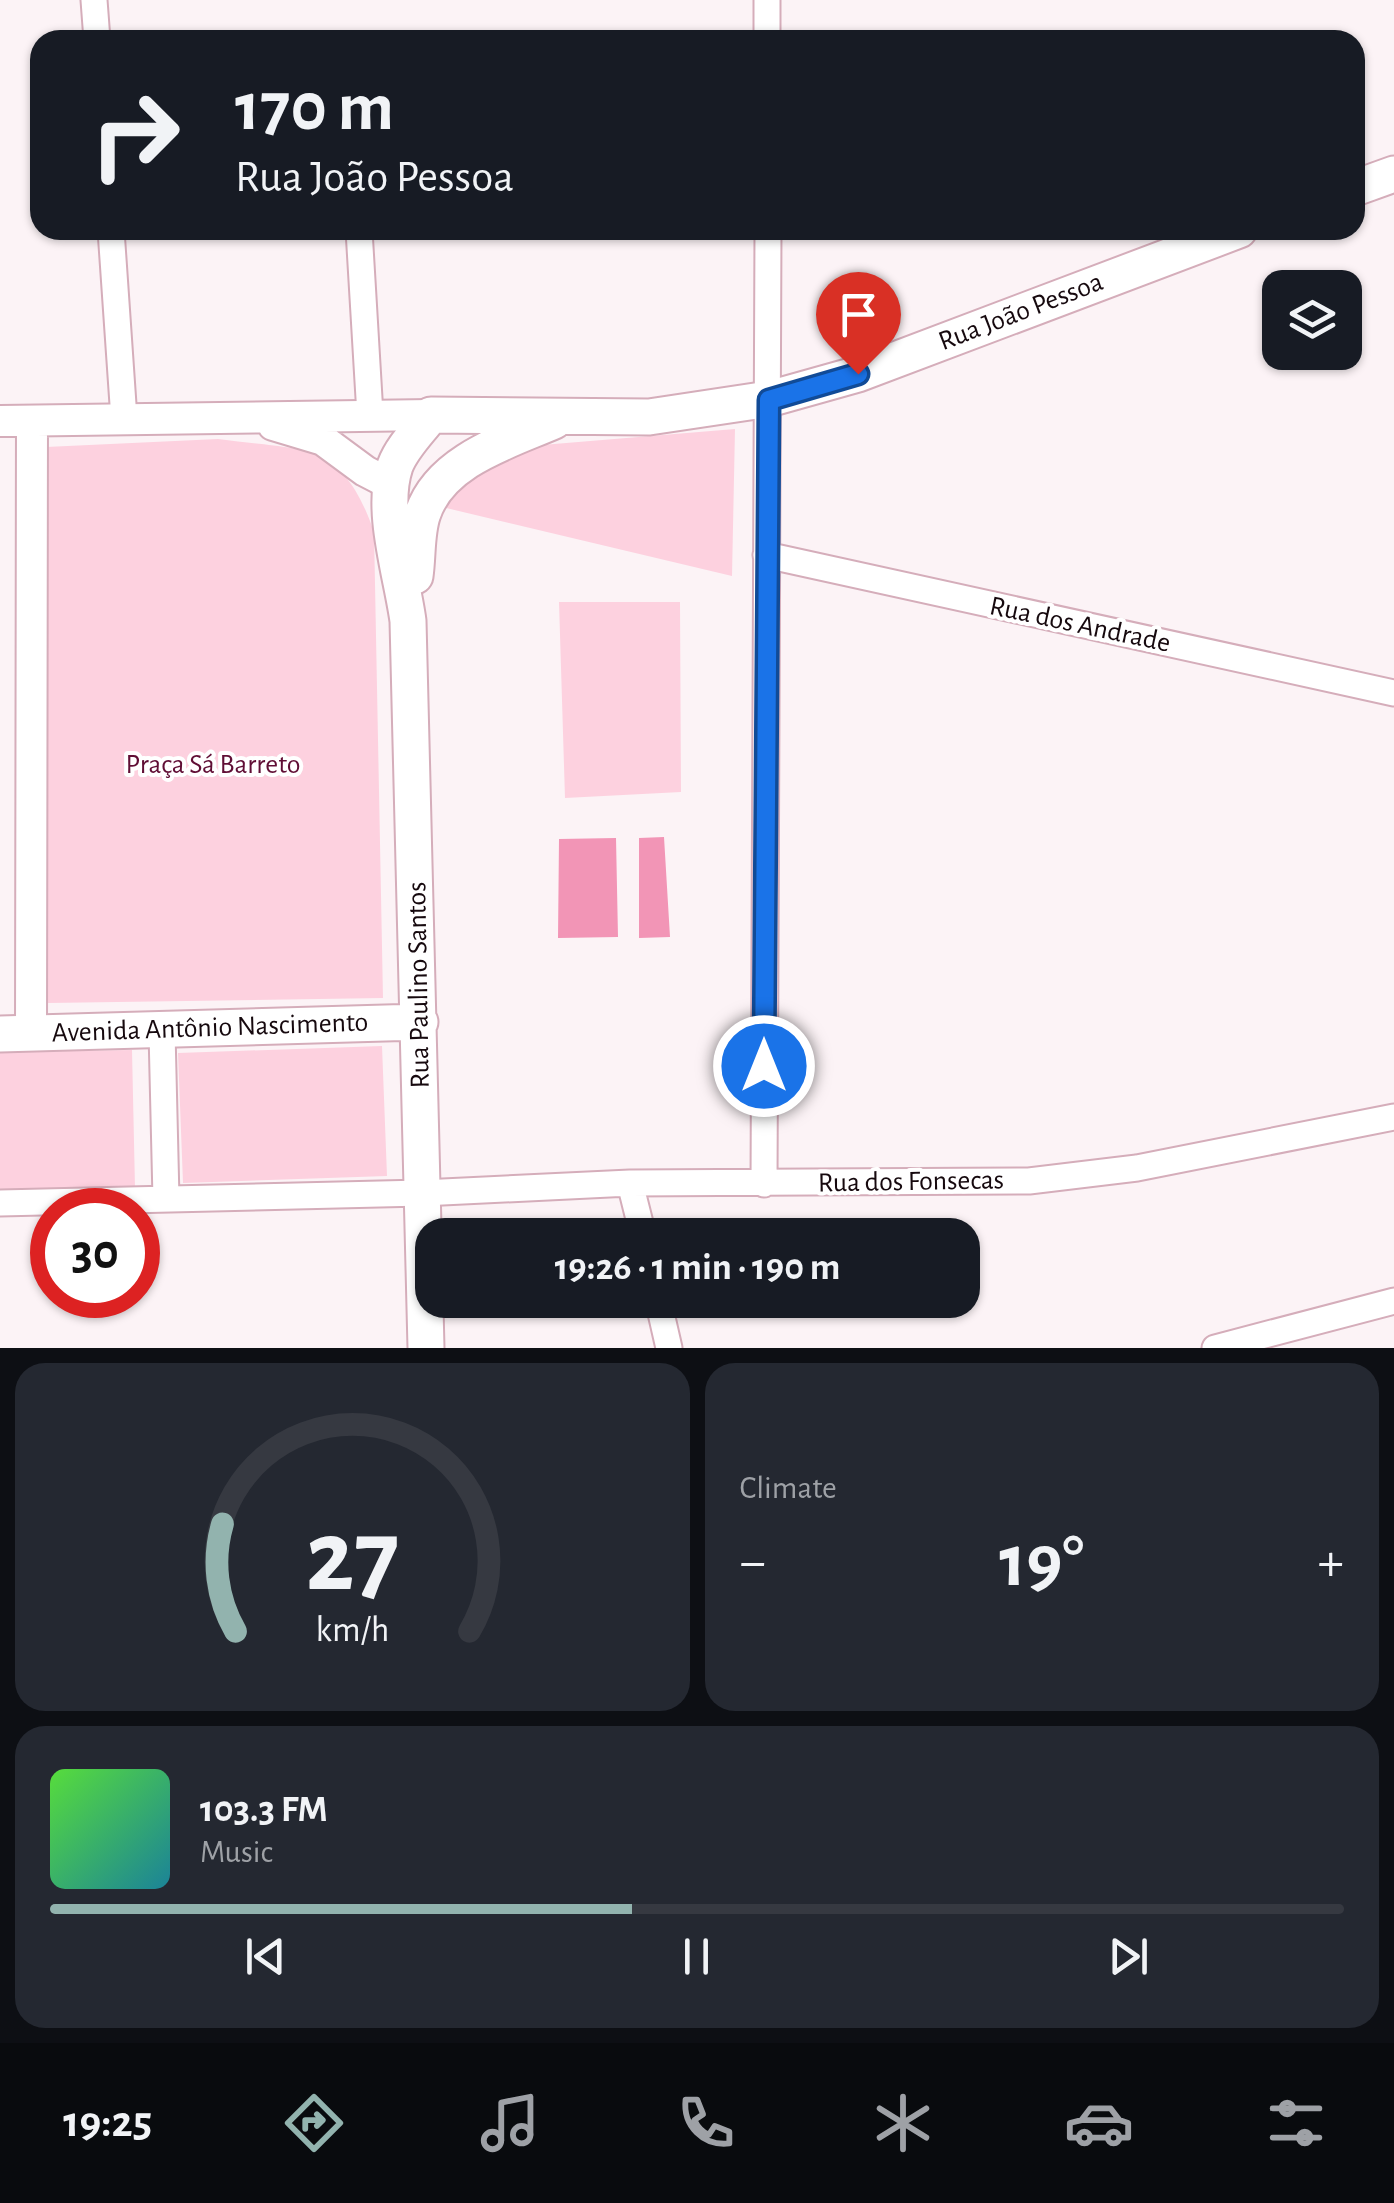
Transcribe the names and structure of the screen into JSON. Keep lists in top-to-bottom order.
{
  "streets": {
    "main road": ["Rua João Pessoa", "Rua Paulino Santos", "Avenida Antônio Nascimento"],
    "street": ["Rua dos Andrade", "Rua dos Fonsecas"]
  },
  "crossings": [
    ["Rua João Pessoa", "Rua Paulino Santos"],
    ["Rua Paulino Santos", "Avenida Antônio Nascimento"],
    ["Rua Paulino Santos", "Rua dos Fonsecas"]
  ],
  "parks": ["Praça Sá Barreto"],
  "page": {
    "turn": ["170 m", "Rua João Pessoa"],
    "limit": "30",
    "trip": "19:26 · 1 min · 190 m",
    "tile": "Climate",
    "heat": ["−", "19°", "+"],
    "song": ["103.3 FM", "Music"],
    "tabs": "19:25",
    "gauge": ["27", "km/h"]
  }
}
